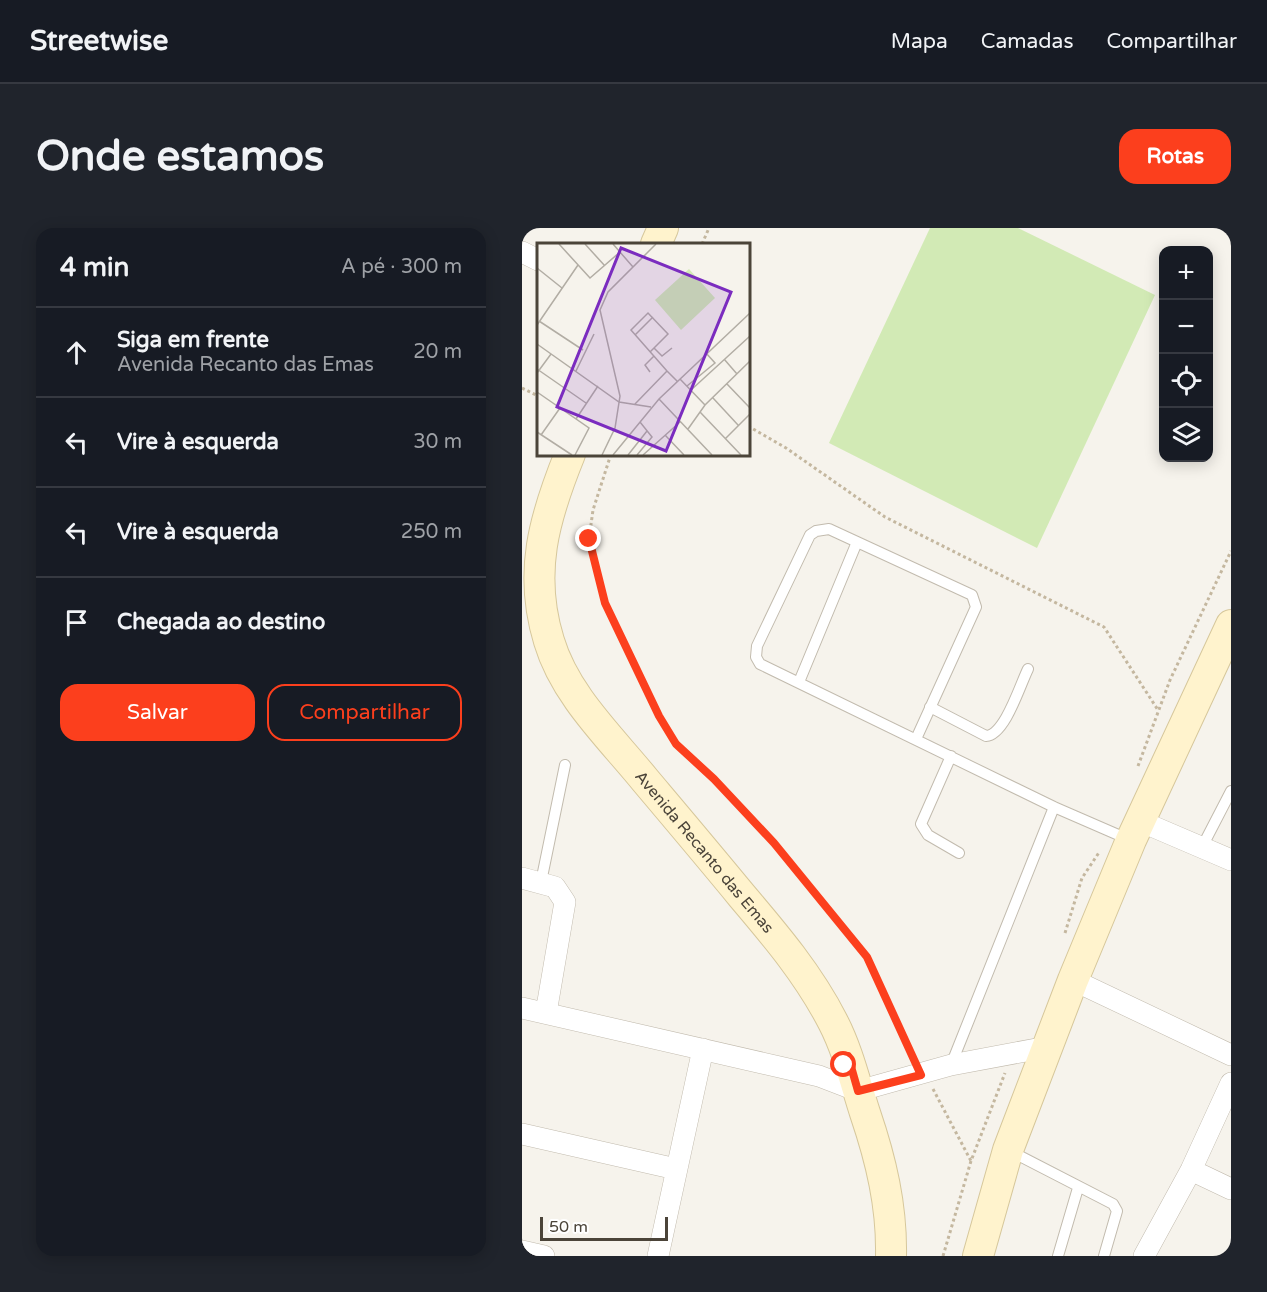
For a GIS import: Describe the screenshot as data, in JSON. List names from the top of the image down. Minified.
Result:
{"streets":{"main road":["Avenida Recanto das Emas"]},"scale_bar":"50 m","page":{"header":"Streetwise","nav":["Mapa","Camadas","Compartilhar"],"buttons":["Rotas",["Salvar","Compartilhar"]],"title":"Onde estamos","heading":["4 min","A pé · 300 m"],"map_buttons":["+","−"],"list":[["Siga em frente","Avenida Recanto das Emas","20 m"],["Vire à esquerda","30 m"],["Vire à esquerda","250 m"],"Chegada ao destino"],"scale":"50 m"}}
